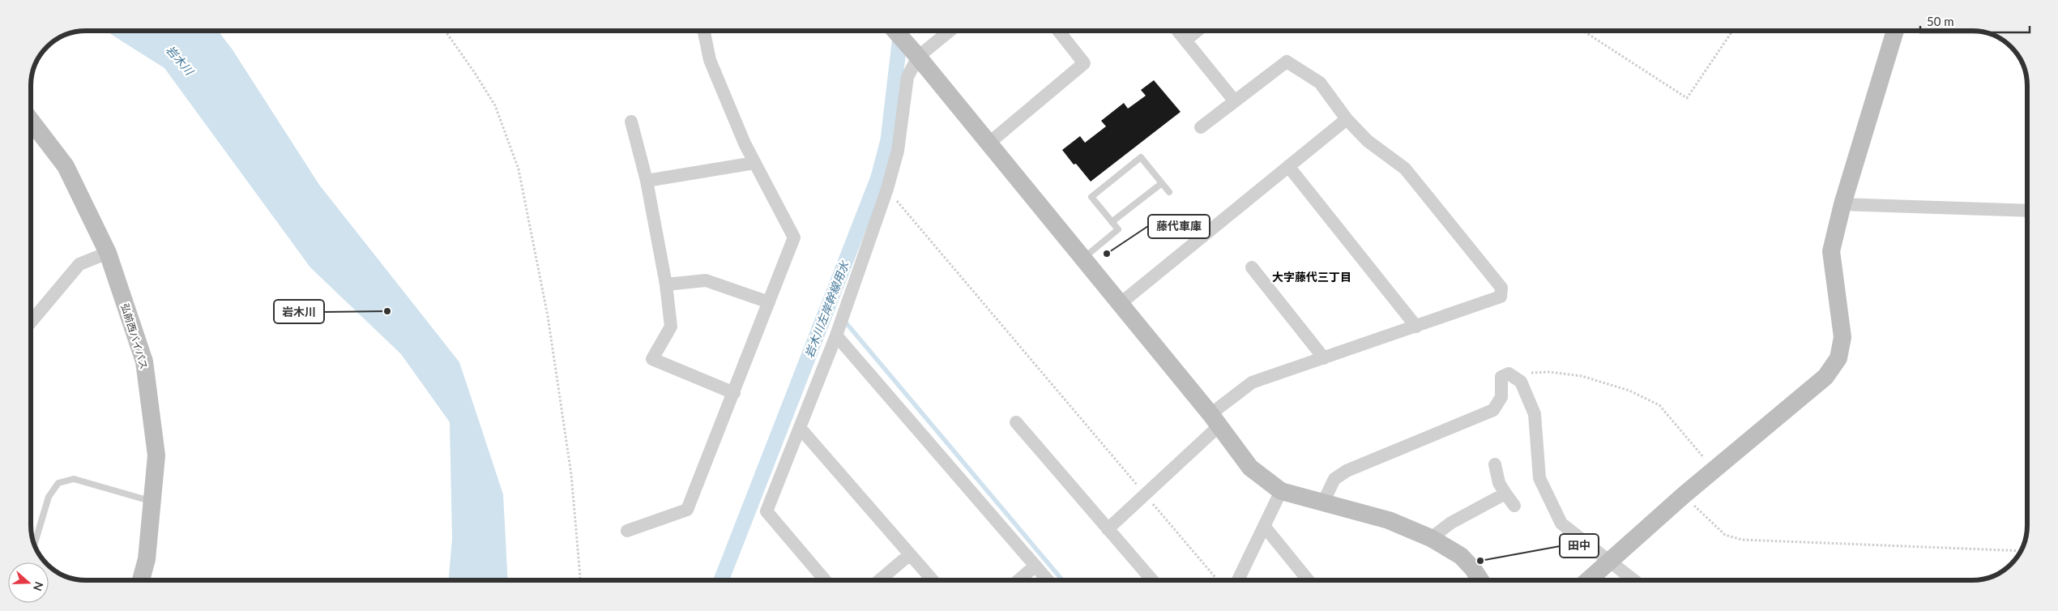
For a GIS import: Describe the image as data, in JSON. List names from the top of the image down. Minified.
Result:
{"streets":{"street":["弘前西バイパス"]},"districts":["大字藤代三丁目"],"water":["岩木川","岩木川左岸幹線用水"],"places":["藤代車庫","岩木川","田中"],"scale_bar":"50 m","north":"right"}
